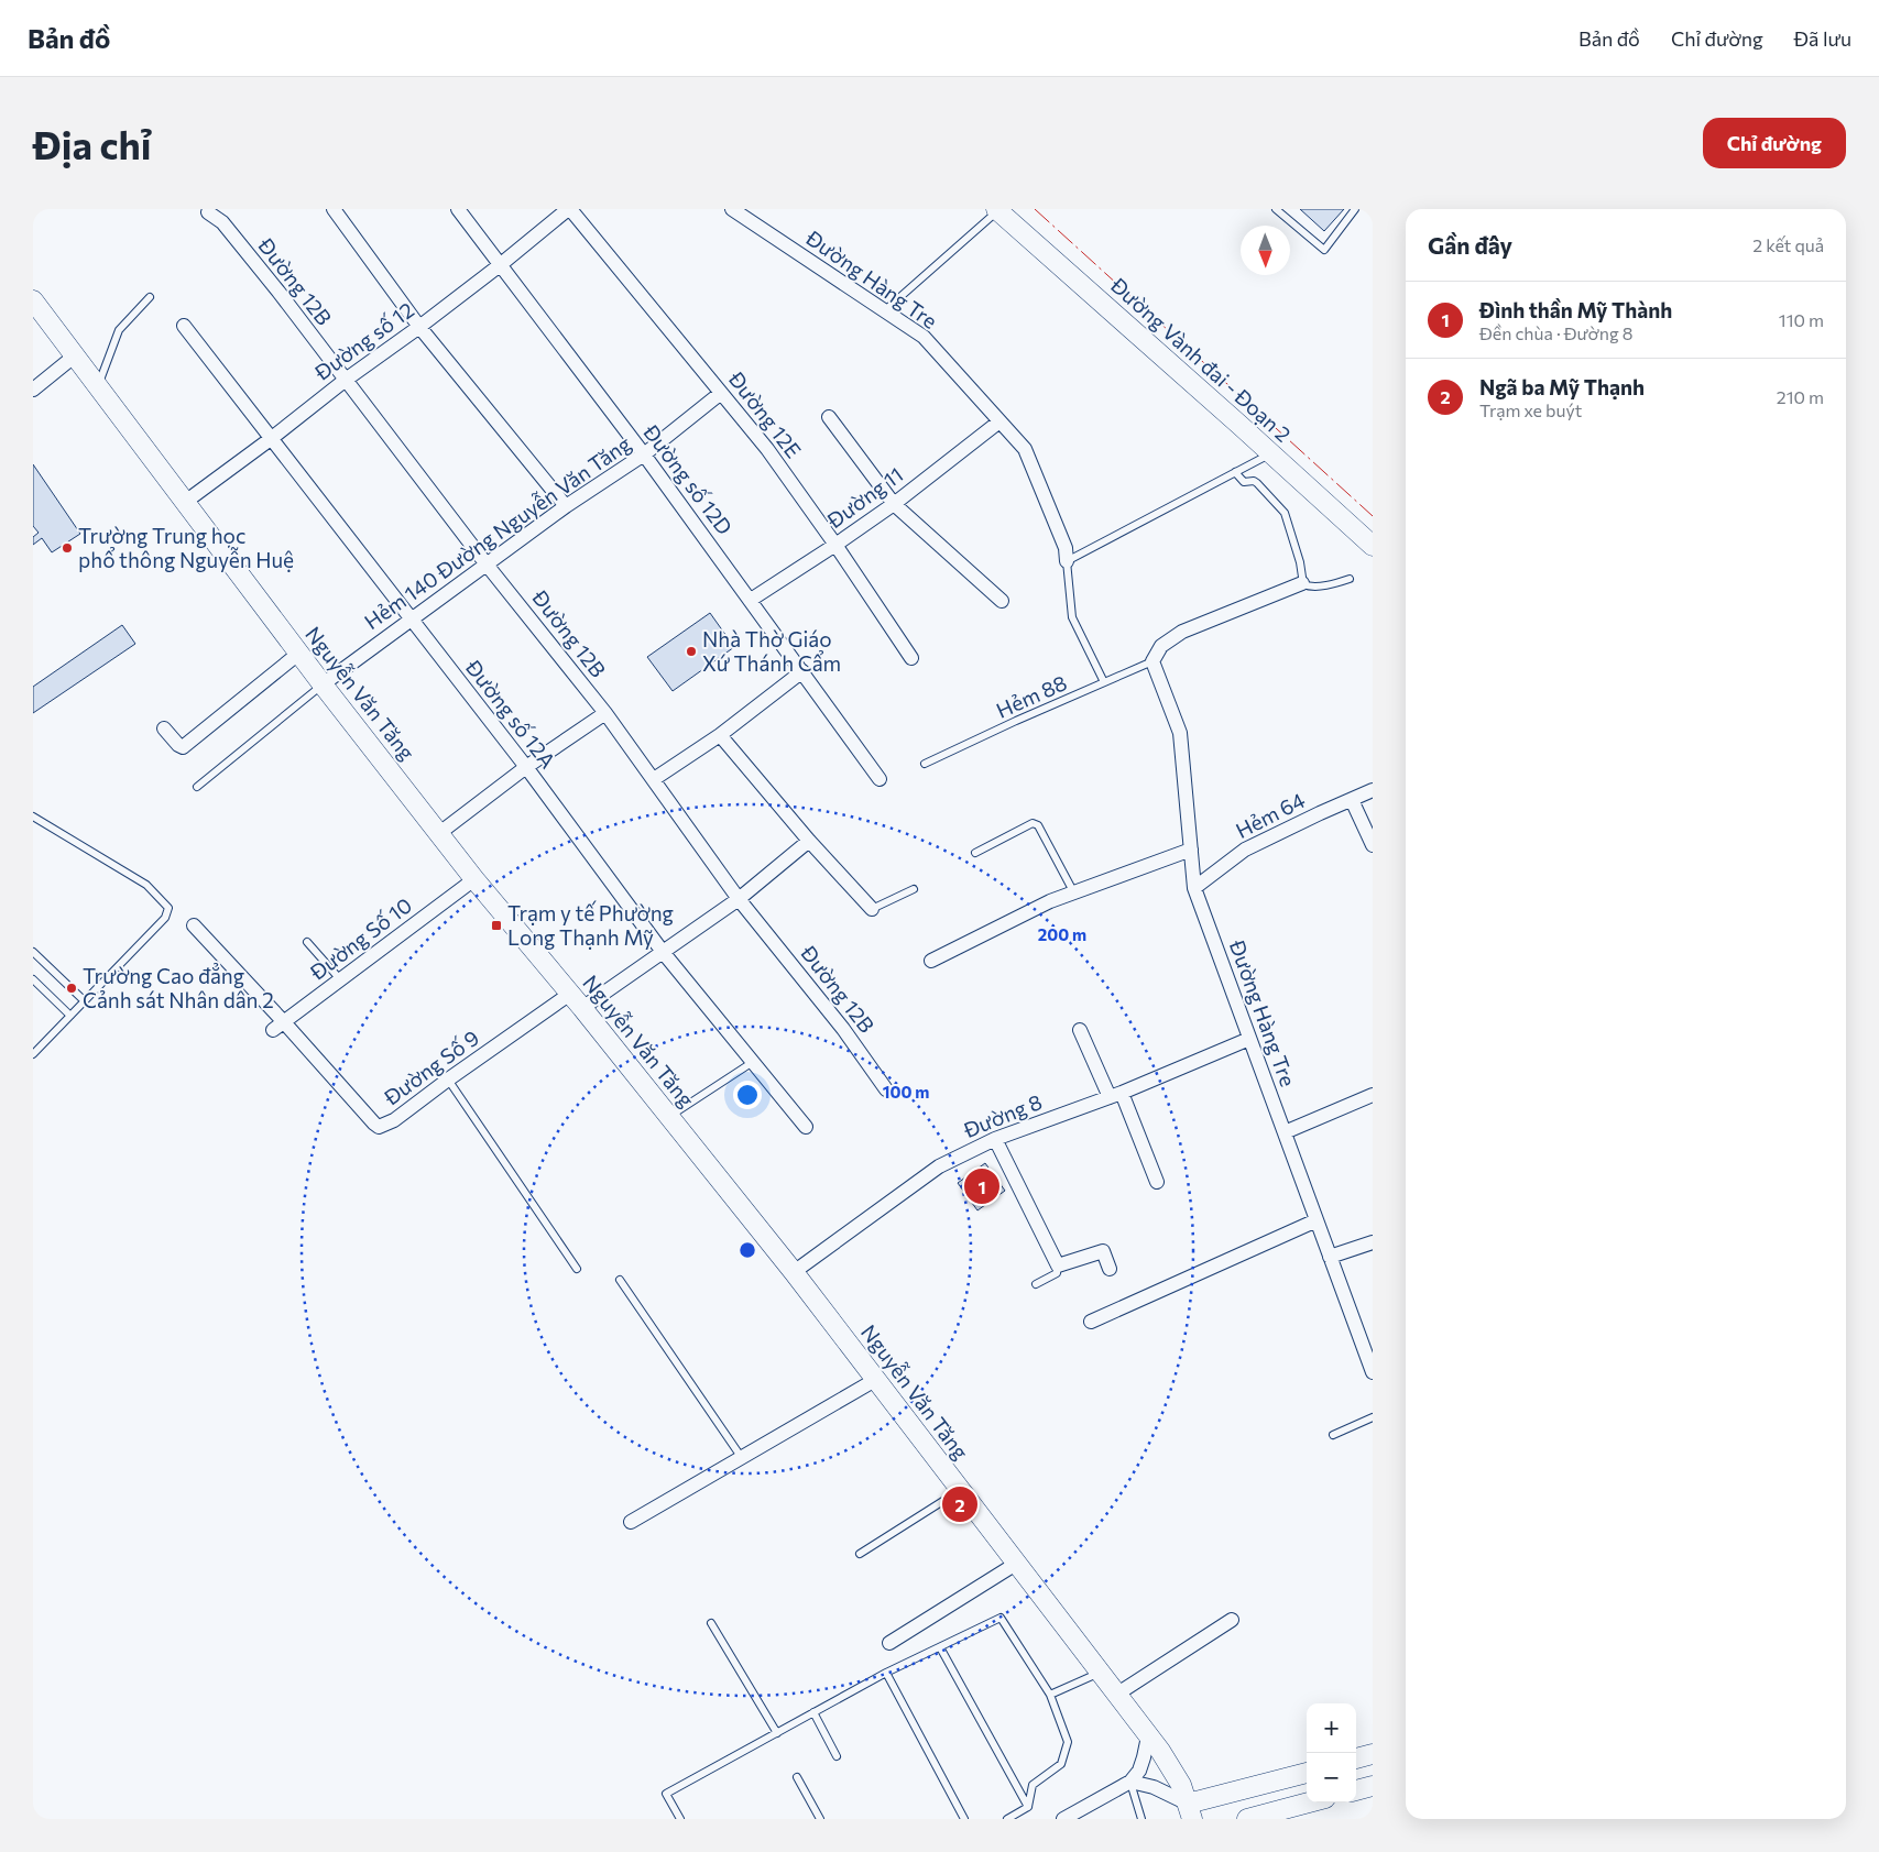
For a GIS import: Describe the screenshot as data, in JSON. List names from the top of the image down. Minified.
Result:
{"streets":{"main road":["Đường Vành đai - Đoạn 2","Nguyễn Văn Tăng"],"street":["Đường Hàng Tre","Đường 12B","Đường số 12","Đường 12E","Đường số 12D","Đường 11","Hẻm 140 Đường Nguyễn Văn Tăng","Đường số 12A","Hẻm 64","Đường Số 10","Đường Số 9","Đường 8"],"lane":["Hẻm 88"]},"crossings":[["Đường Hàng Tre","Đường 11"],["Đường Hàng Tre","Hẻm 88"],["Đường Hàng Tre","Hẻm 64"],["Đường Hàng Tre","Đường 8"],["Đường 12B","Đường số 12"],["Đường 12B","Hẻm 140 Đường Nguyễn Văn Tăng"],["Đường 12B","Đường Số 9"],["Đường số 12","Đường 12E"],["Đường số 12","Đường số 12D"],["Đường số 12","Nguyễn Văn Tăng"],["Đường số 12","Đường số 12A"],["Đường 12E","Đường 11"],["Đường 12E","Hẻm 140 Đường Nguyễn Văn Tăng"],["Đường số 12D","Đường 11"],["Đường số 12D","Hẻm 140 Đường Nguyễn Văn Tăng"],["Hẻm 140 Đường Nguyễn Văn Tăng","Nguyễn Văn Tăng"],["Hẻm 140 Đường Nguyễn Văn Tăng","Đường số 12A"],["Nguyễn Văn Tăng","Đường Số 10"],["Nguyễn Văn Tăng","Đường Số 9"],["Nguyễn Văn Tăng","Đường 8"],["Đường số 12A","Đường Số 9"],["Đường Số 10","Đường Số 9"]],"places":{"other":["Trường Trung học phổ thông Nguyễn Huệ","Nhà Thờ Giáo Xứ Thánh Cẩm","Trường Cao đẳng Cảnh sát Nhân dân 2"],"transit":["Trạm y tế Phường Long Thạnh Mỹ"]},"north":"bottom","page":{"header":"Bản đồ","nav":["Bản đồ","Chỉ đường","Đã lưu"],"buttons":"Chỉ đường","title":"Địa chỉ","heading":["Gần đây","2 kết quả"],"list":[{"mark":"1","name":"Đình thần Mỹ Thành","note":"Đền chùa · Đường 8","value":"110 m"},{"mark":"2","name":"Ngã ba Mỹ Thạnh","note":"Trạm xe buýt","value":"210 m"}],"pins":["1","2"],"map_buttons":["+","−"]},"rings":["200 m","100 m"]}
